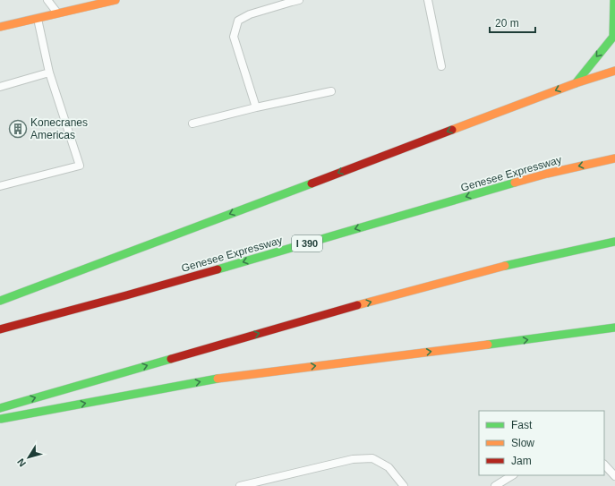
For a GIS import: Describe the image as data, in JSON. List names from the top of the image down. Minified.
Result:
{"streets":{"main road":["Genesee Expressway","I 390"]},"places":{"building":["Konecranes Americas"]},"legend":["Fast","Slow","Jam"],"scale_bar":"20 m","north":"bottom left"}
